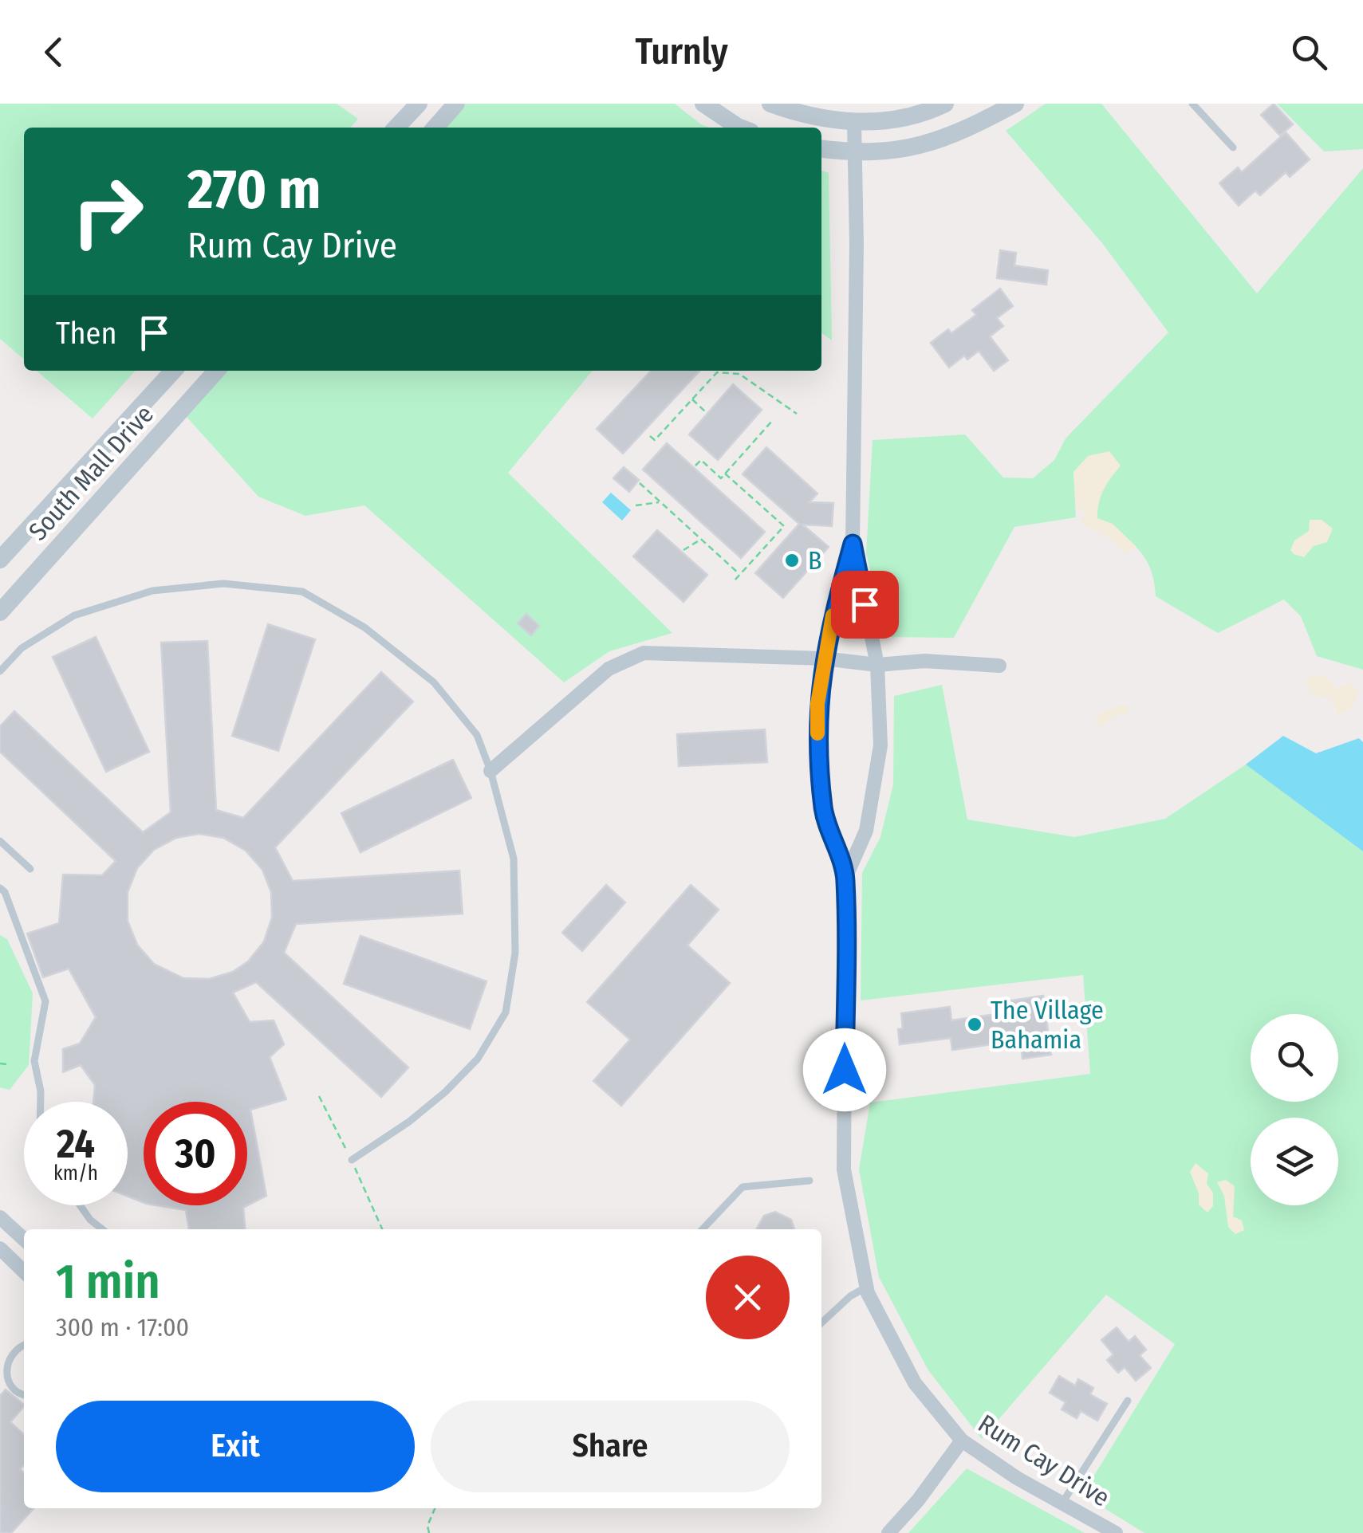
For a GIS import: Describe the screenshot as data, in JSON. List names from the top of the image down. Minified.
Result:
{"streets":{"street":["South Mall Drive","Rum Cay Drive"]},"places":["B","The Village Bahamia"],"page":{"header":"Turnly","turn":["270 m","Rum Cay Drive"],"then":"Then","speed":"24 km/h","limit":"30","heading":["1 min","300 m · 17:00"],"buttons":["Exit","Share"]}}
